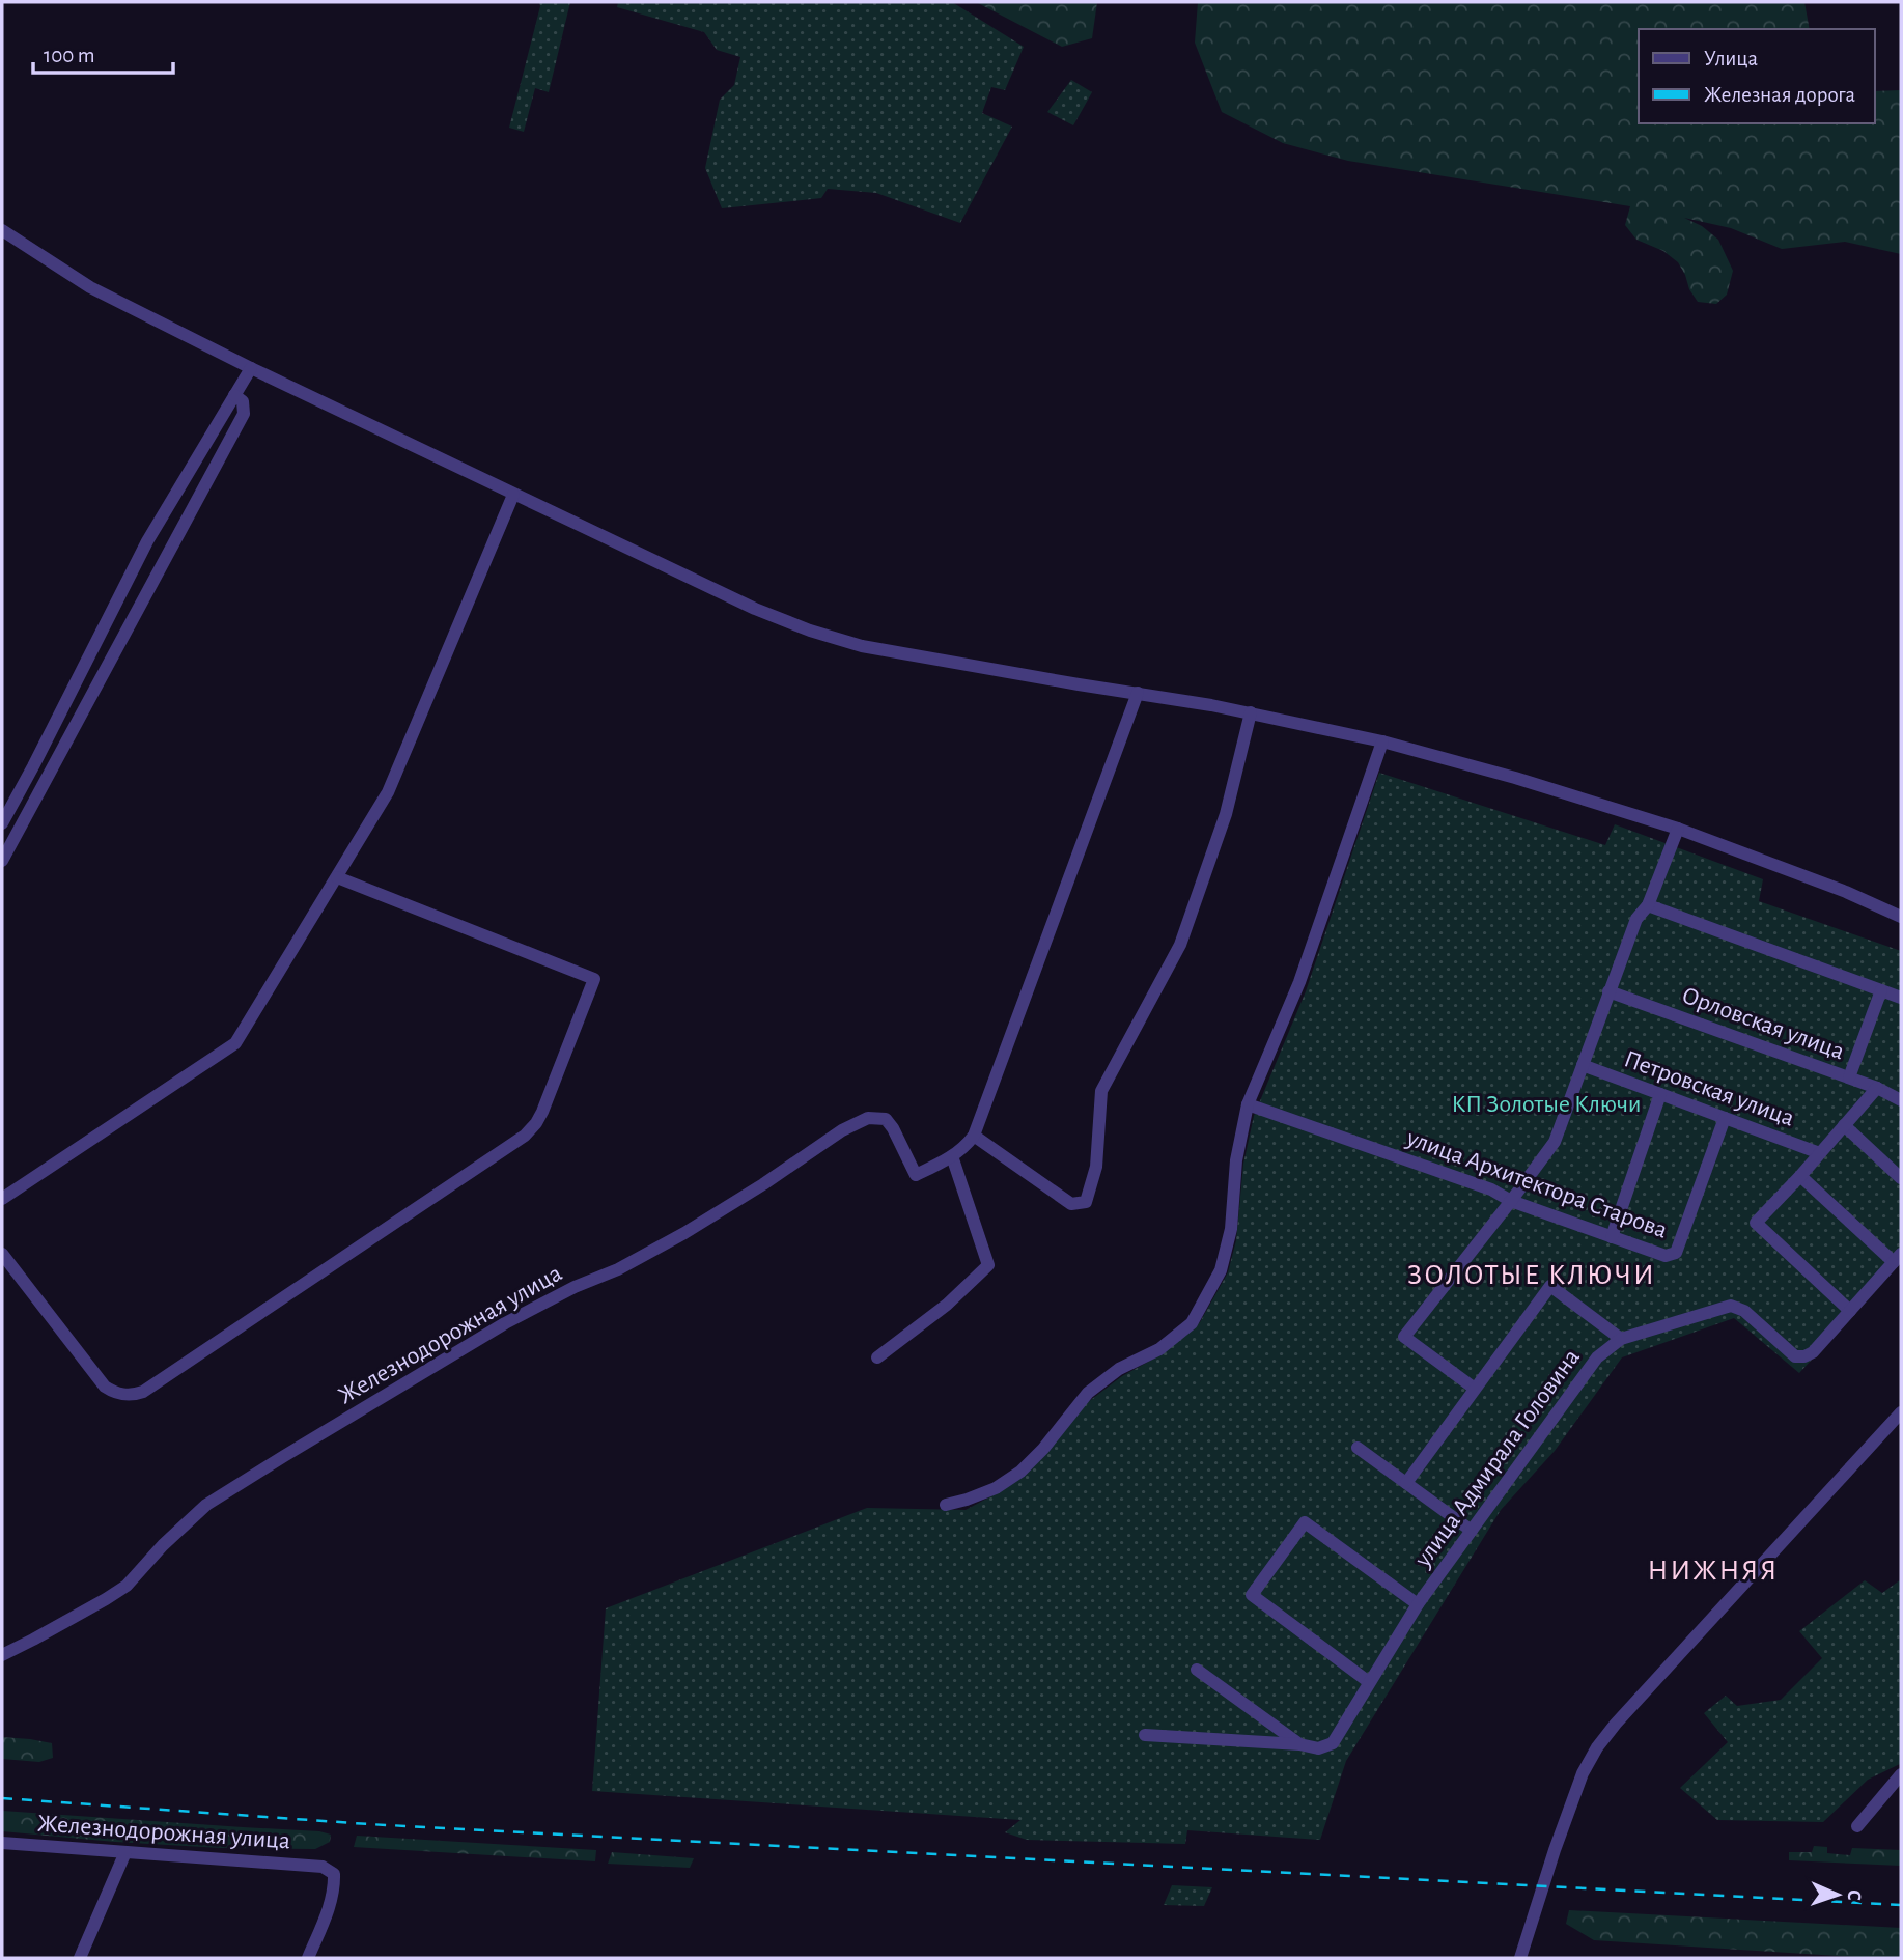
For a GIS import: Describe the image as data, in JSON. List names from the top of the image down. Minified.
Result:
{"streets":{"street":["Орловская улица","Петровская улица","улица Архитектора Старова","Железнодорожная улица","улица Адмирала Головина"]},"crossings":[["Петровская улица","улица Архитектора Старова"]],"districts":["ЗОЛОТЫЕ КЛЮЧИ","НИЖНЯЯ"],"parks":["КП Золотые Ключи"],"legend":["Улица","Железная дорога"],"scale_bar":"100 m","north":"right"}
